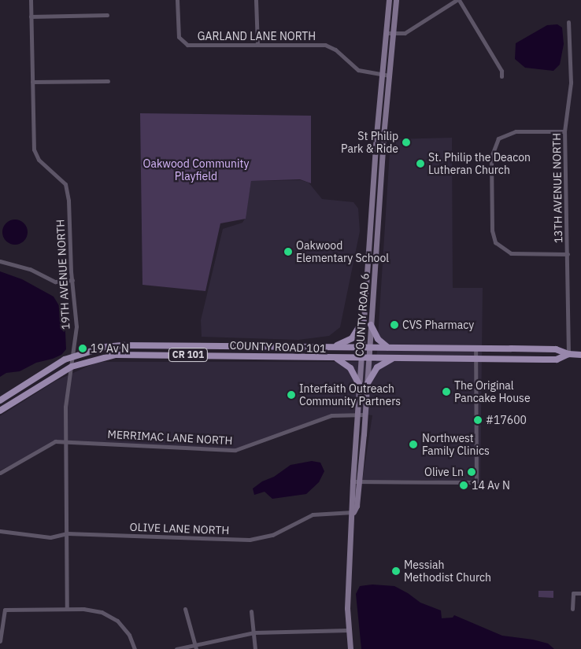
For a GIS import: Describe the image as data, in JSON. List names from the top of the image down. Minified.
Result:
{"streets":{"main road":["COUNTY ROAD 6","COUNTY ROAD 101","CR 101"],"street":["GARLAND LANE NORTH","13TH AVENUE NORTH","19TH AVENUE NORTH","MERRIMAC LANE NORTH","OLIVE LANE NORTH"]},"crossings":[["GARLAND LANE NORTH","COUNTY ROAD 6"],["13TH AVENUE NORTH","COUNTY ROAD 101"],["19TH AVENUE NORTH","COUNTY ROAD 101"],["19TH AVENUE NORTH","MERRIMAC LANE NORTH"],["19TH AVENUE NORTH","OLIVE LANE NORTH"],["COUNTY ROAD 6","COUNTY ROAD 101"],["COUNTY ROAD 6","MERRIMAC LANE NORTH"],["COUNTY ROAD 6","OLIVE LANE NORTH"]],"parks":["Oakwood Community Playfield"],"places":["St Philip Park & Ride","St. Philip the Deacon Lutheran Church","Oakwood Elementary School","CVS Pharmacy","19 Av N","The Original Pancake House","Interfaith Outreach Community Partners","#17600","Northwest Family Clinics","Olive Ln","14 Av N","Messiah Methodist Church"]}
